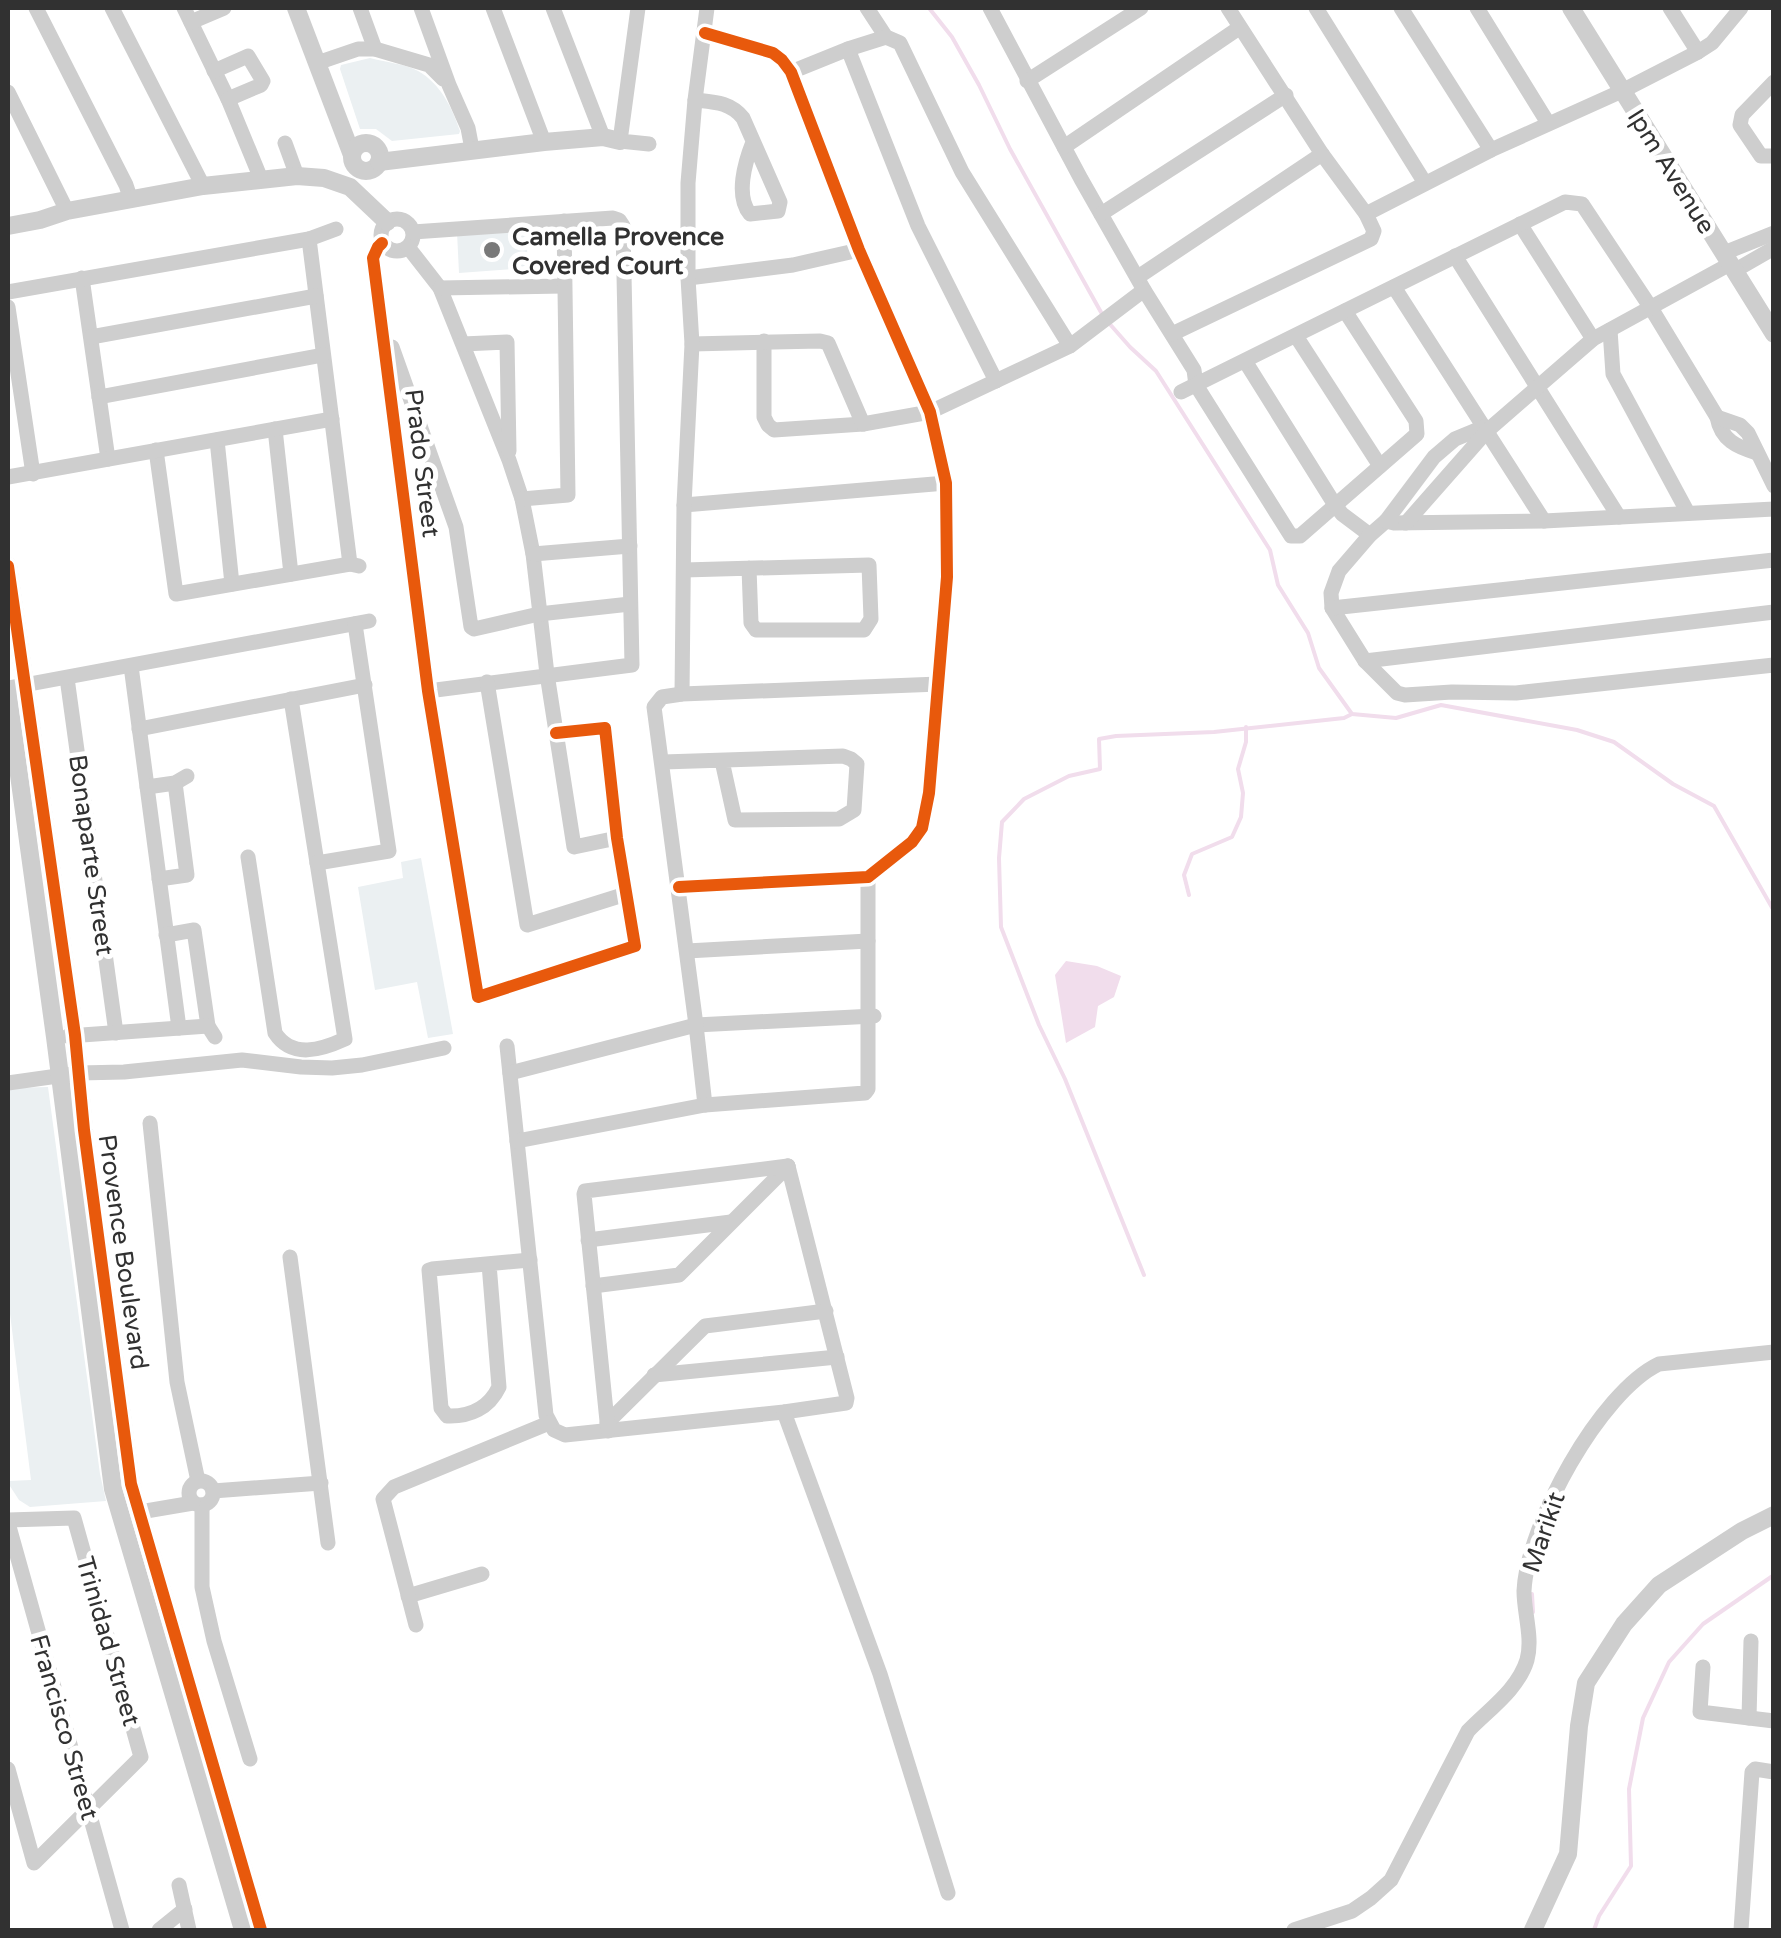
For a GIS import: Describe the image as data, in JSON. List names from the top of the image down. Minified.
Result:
{"streets":{"street":["Ipm Avenue","Prado Street","Bonaparte Street","Provence Boulevard","Marikit","Trinidad Street","Francisco Street"]},"crossings":[["Trinidad Street","Francisco Street"]],"places":["Camella Provence Covered Court"]}
